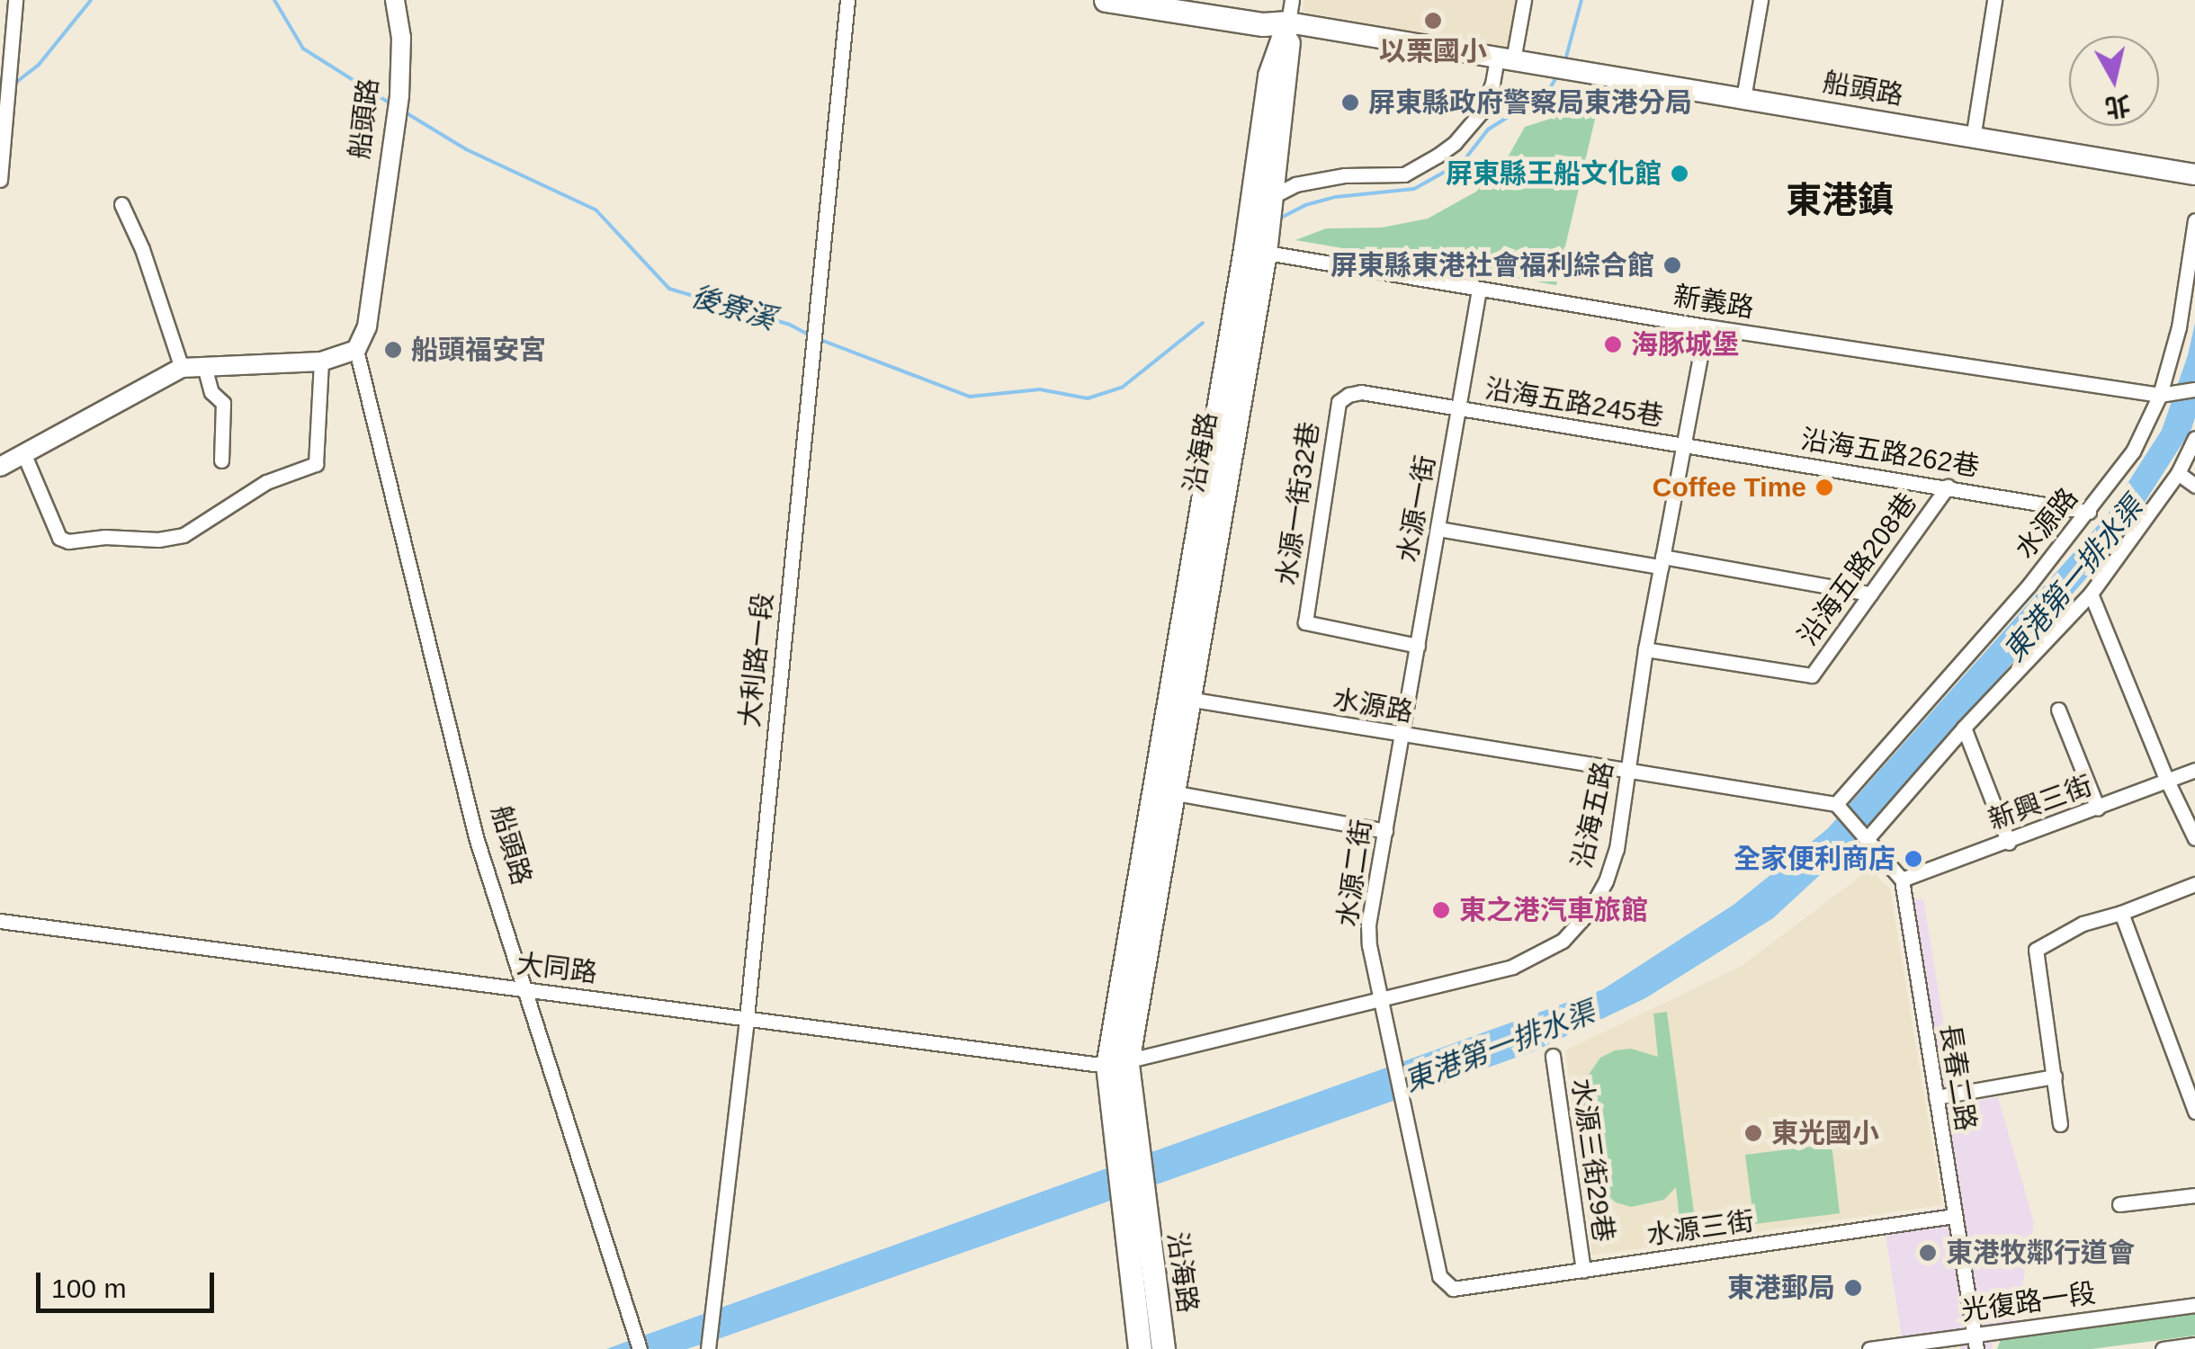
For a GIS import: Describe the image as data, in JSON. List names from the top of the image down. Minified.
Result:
{"streets":{"main road":["船頭路","沿海路"],"street":["新義路","沿海五路245巷","沿海五路262巷","水源一街32巷","水源一街","水源路","沿海五路208巷","大利路一段","新興三街","沿海五路","水源二街","大同路","長春二路","水源三街29巷","水源三街","光復路一段"]},"crossings":[["船頭路","大同路"],["新義路","沿海路"],["新義路","水源一街"],["新義路","水源路"],["新義路","沿海五路"],["沿海五路245巷","沿海五路262巷"],["沿海五路245巷","水源一街32巷"],["沿海五路245巷","水源一街"],["沿海五路245巷","沿海五路"],["沿海路","水源路"],["沿海路","沿海五路"],["沿海路","大同路"],["沿海五路262巷","水源路"],["沿海五路262巷","沿海五路208巷"],["沿海五路262巷","沿海五路"],["水源一街32巷","水源一街"],["水源一街","水源路"],["水源一街","水源二街"],["水源路","沿海五路"],["水源路","水源二街"],["沿海五路208巷","沿海五路"],["大利路一段","大同路"],["新興三街","長春二路"],["沿海五路","水源二街"],["沿海五路","大同路"],["水源二街","水源三街"],["長春二路","水源三街"],["長春二路","光復路一段"],["水源三街29巷","水源三街"]],"districts":["東港鎮"],"water":["後寮溪","東港第一排水渠"],"places":["以栗國小","屏東縣政府警察局東港分局","屏東縣王船文化館","屏東縣東港社會福利綜合館","海豚城堡","船頭福安宮","Coffee Time","全家便利商店","東之港汽車旅館","東光國小","東港牧鄰行道會","東港郵局"],"scale_bar":"100 m","north":"bottom"}
